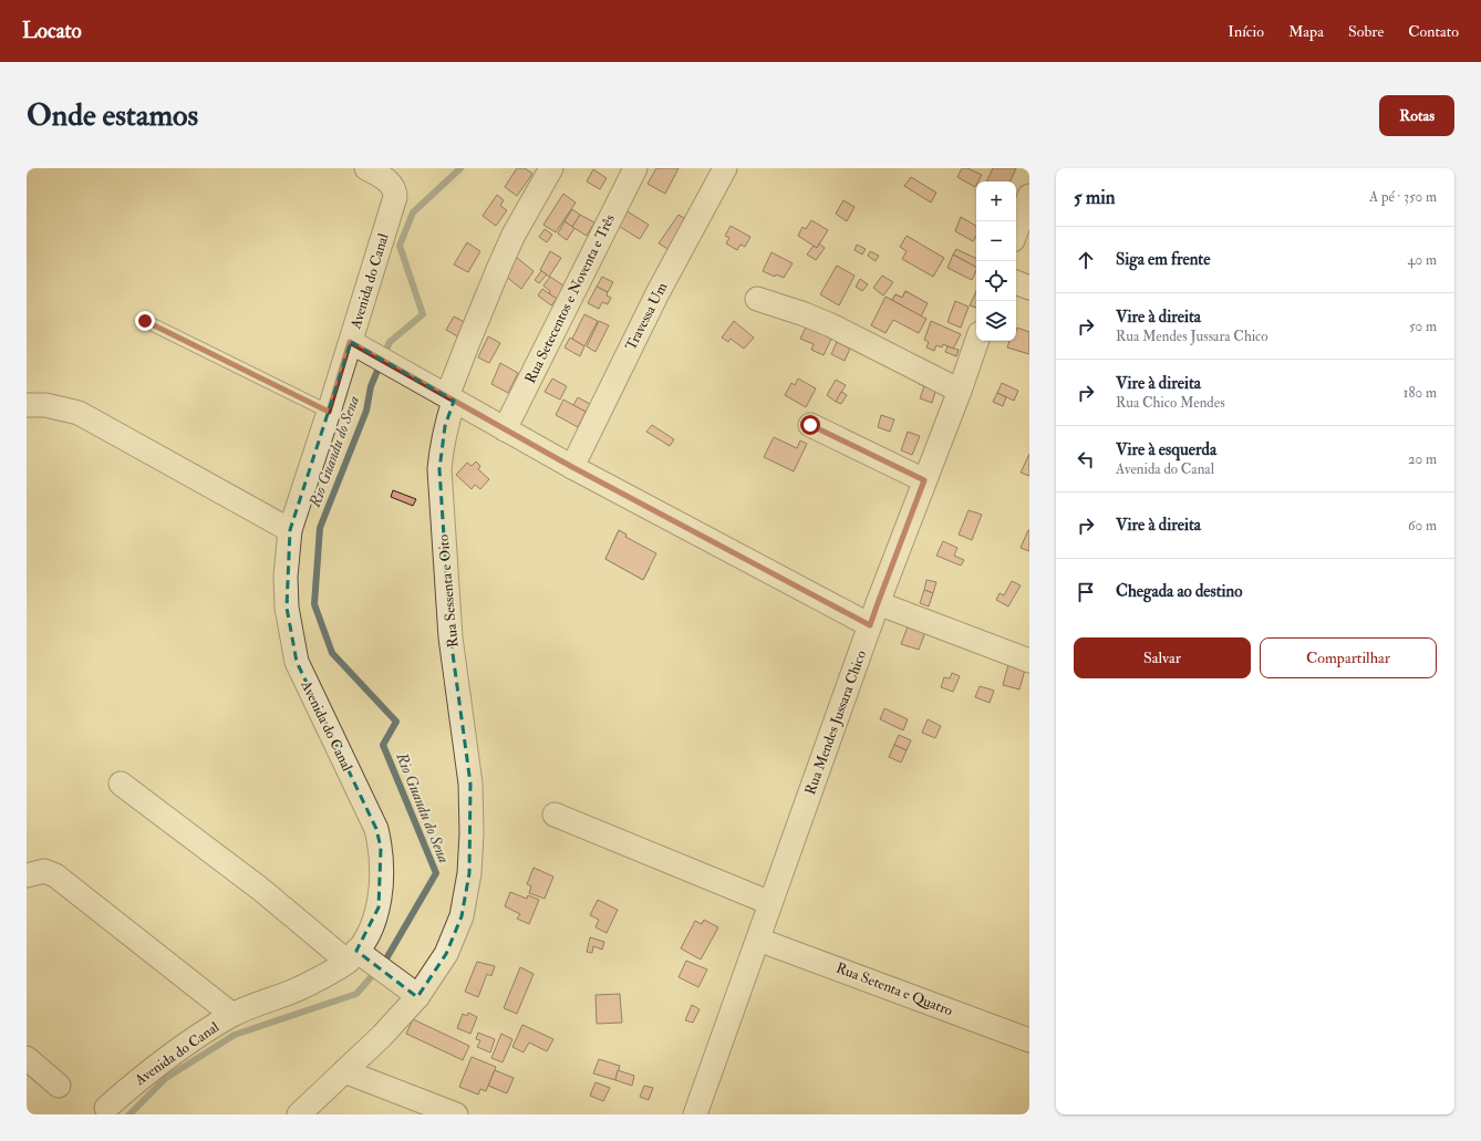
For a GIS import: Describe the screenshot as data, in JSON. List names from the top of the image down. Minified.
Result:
{"streets":{"street":["Avenida do Canal","Rua Setecentos e Noventa e Três","Travessa Um","Rua Sessenta e Oito","Rua Mendes Jussara Chico","Rua Setenta e Quatro"]},"crossings":[["Rua Mendes Jussara Chico","Rua Setenta e Quatro"]],"water":["Rio Guandu do Sena"],"page":{"header":"Locato","nav":["Início","Mapa","Sobre","Contato"],"buttons":["Rotas",["Salvar","Compartilhar"]],"title":"Onde estamos","heading":["5 min","A pé · 350 m"],"map_buttons":["+","−"],"list":[["Siga em frente","40 m"],["Vire à direita","Rua Mendes Jussara Chico","50 m"],["Vire à direita","Rua Chico Mendes","180 m"],["Vire à esquerda","Avenida do Canal","20 m"],["Vire à direita","60 m"],"Chegada ao destino"]}}
